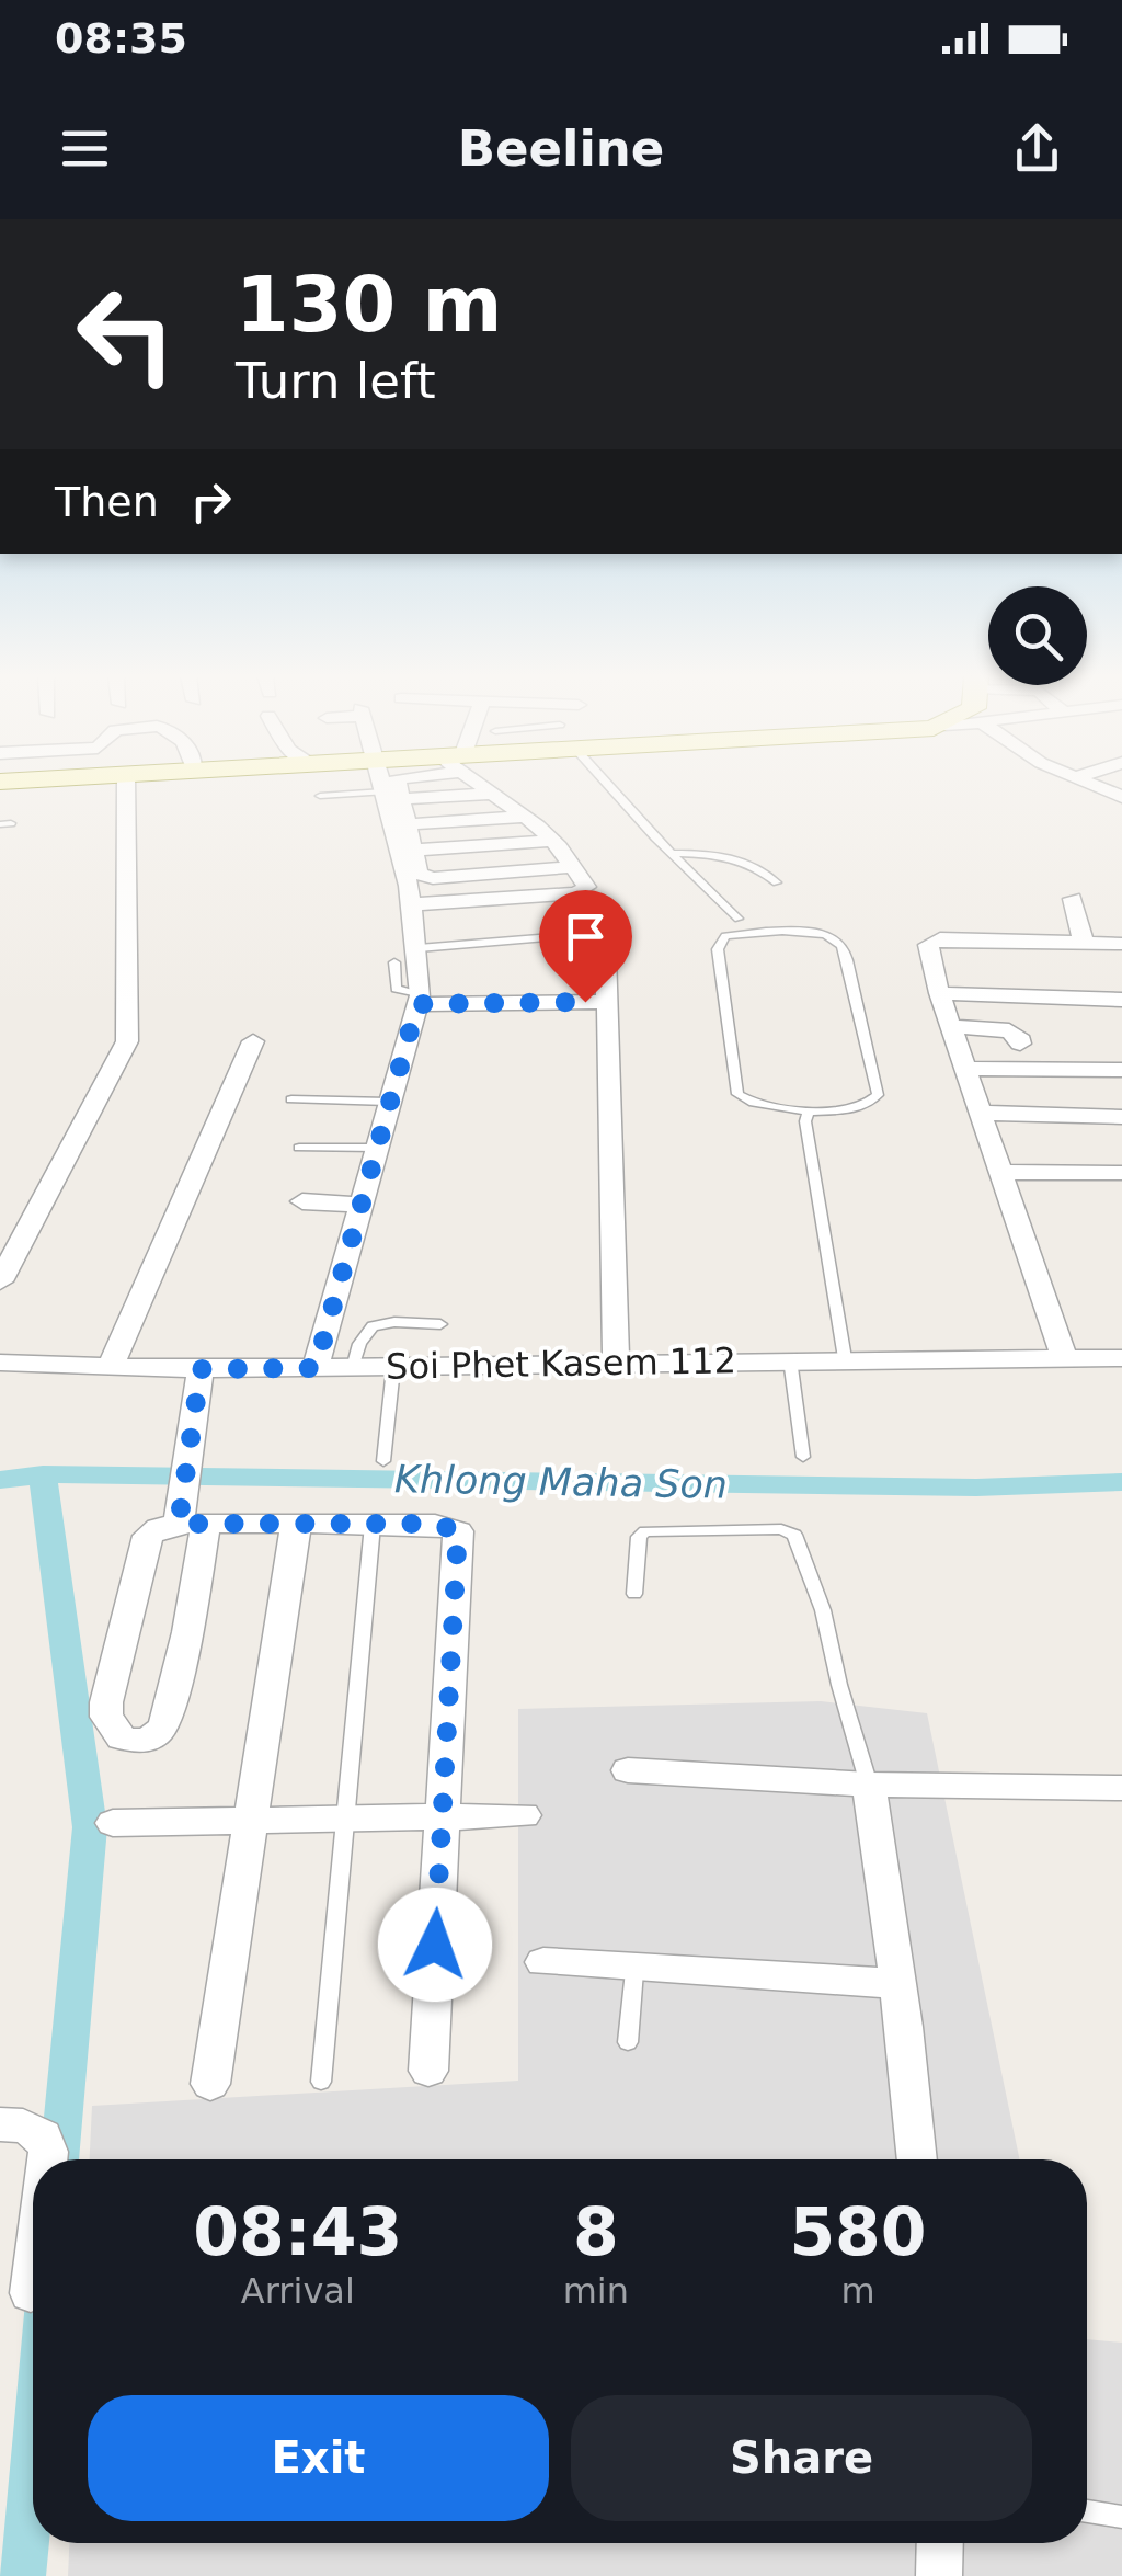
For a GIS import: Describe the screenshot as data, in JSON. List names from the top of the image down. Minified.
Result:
{"streets":{"street":["Soi Phet Kasem 112"]},"water":["Khlong Maha Son"],"page":{"status":"08:35","header":"Beeline","turn":["130 m","Turn left"],"then":"Then","eta":["08:43","Arrival","8","min","580","m"],"buttons":["Exit","Share"]}}
